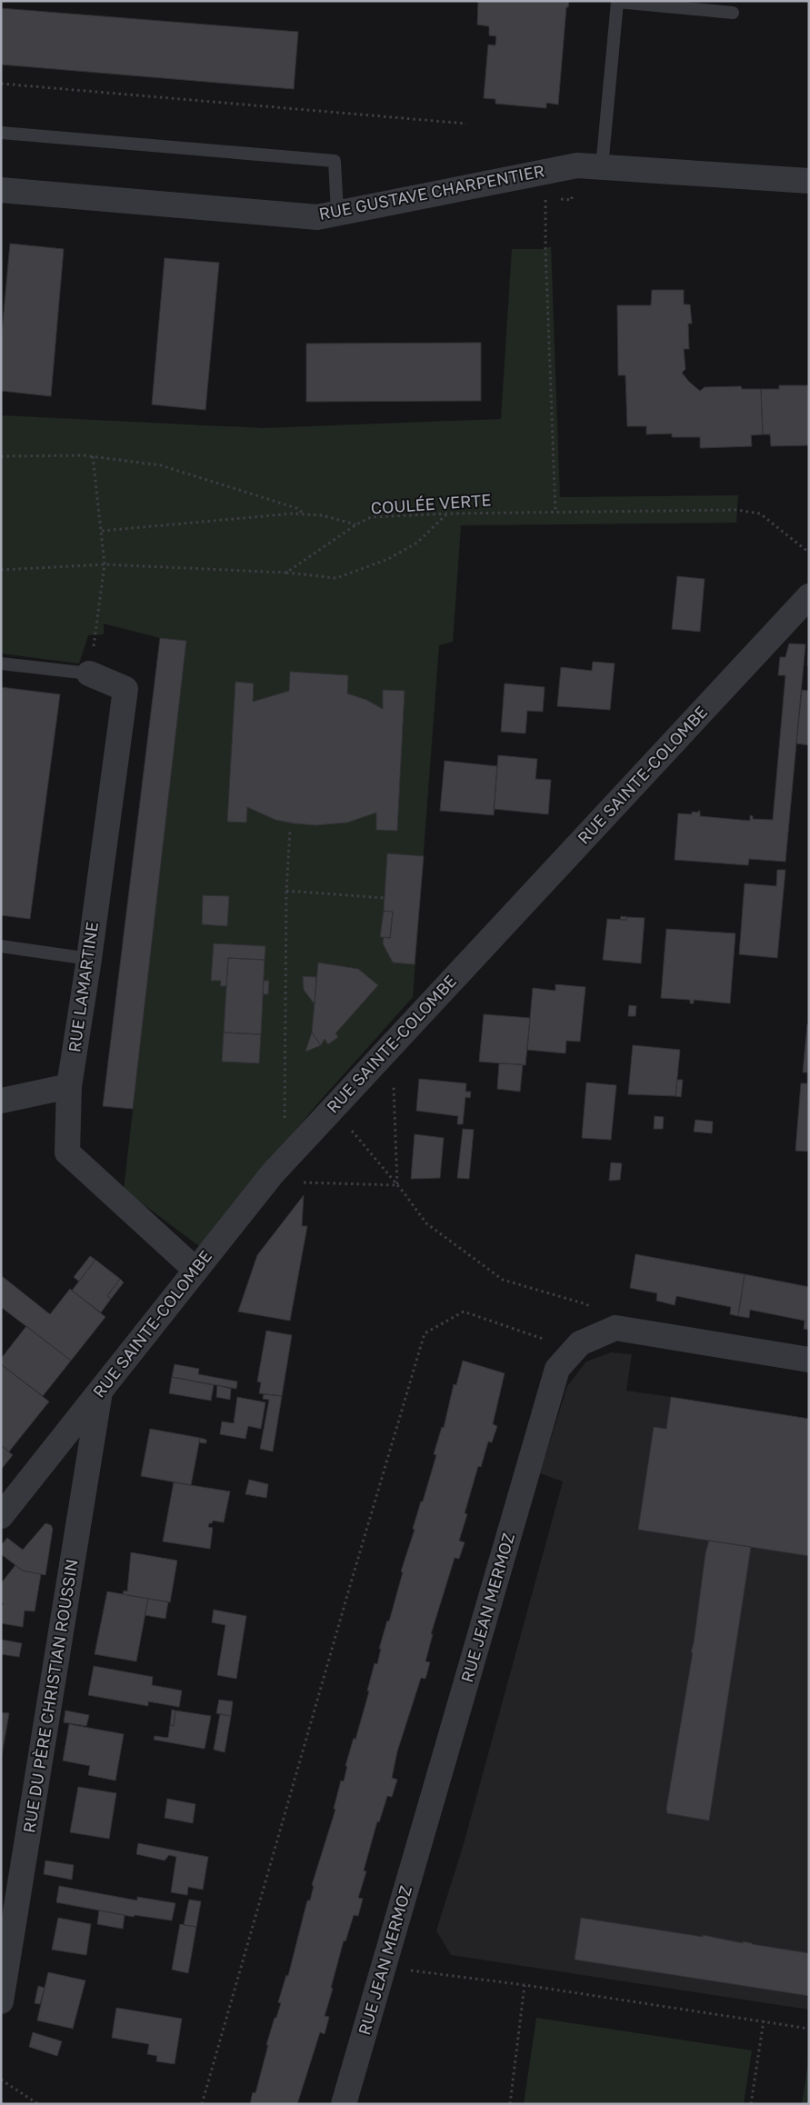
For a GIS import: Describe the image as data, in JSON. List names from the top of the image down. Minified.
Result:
{"streets":{"street":["RUE GUSTAVE CHARPENTIER","RUE SAINTE-COLOMBE","RUE LAMARTINE","RUE JEAN MERMOZ","RUE DU PÈRE CHRISTIAN ROUSSIN"],"path":["COULÉE VERTE"]},"crossings":[["RUE SAINTE-COLOMBE","RUE LAMARTINE"],["RUE SAINTE-COLOMBE","RUE DU PÈRE CHRISTIAN ROUSSIN"]]}
